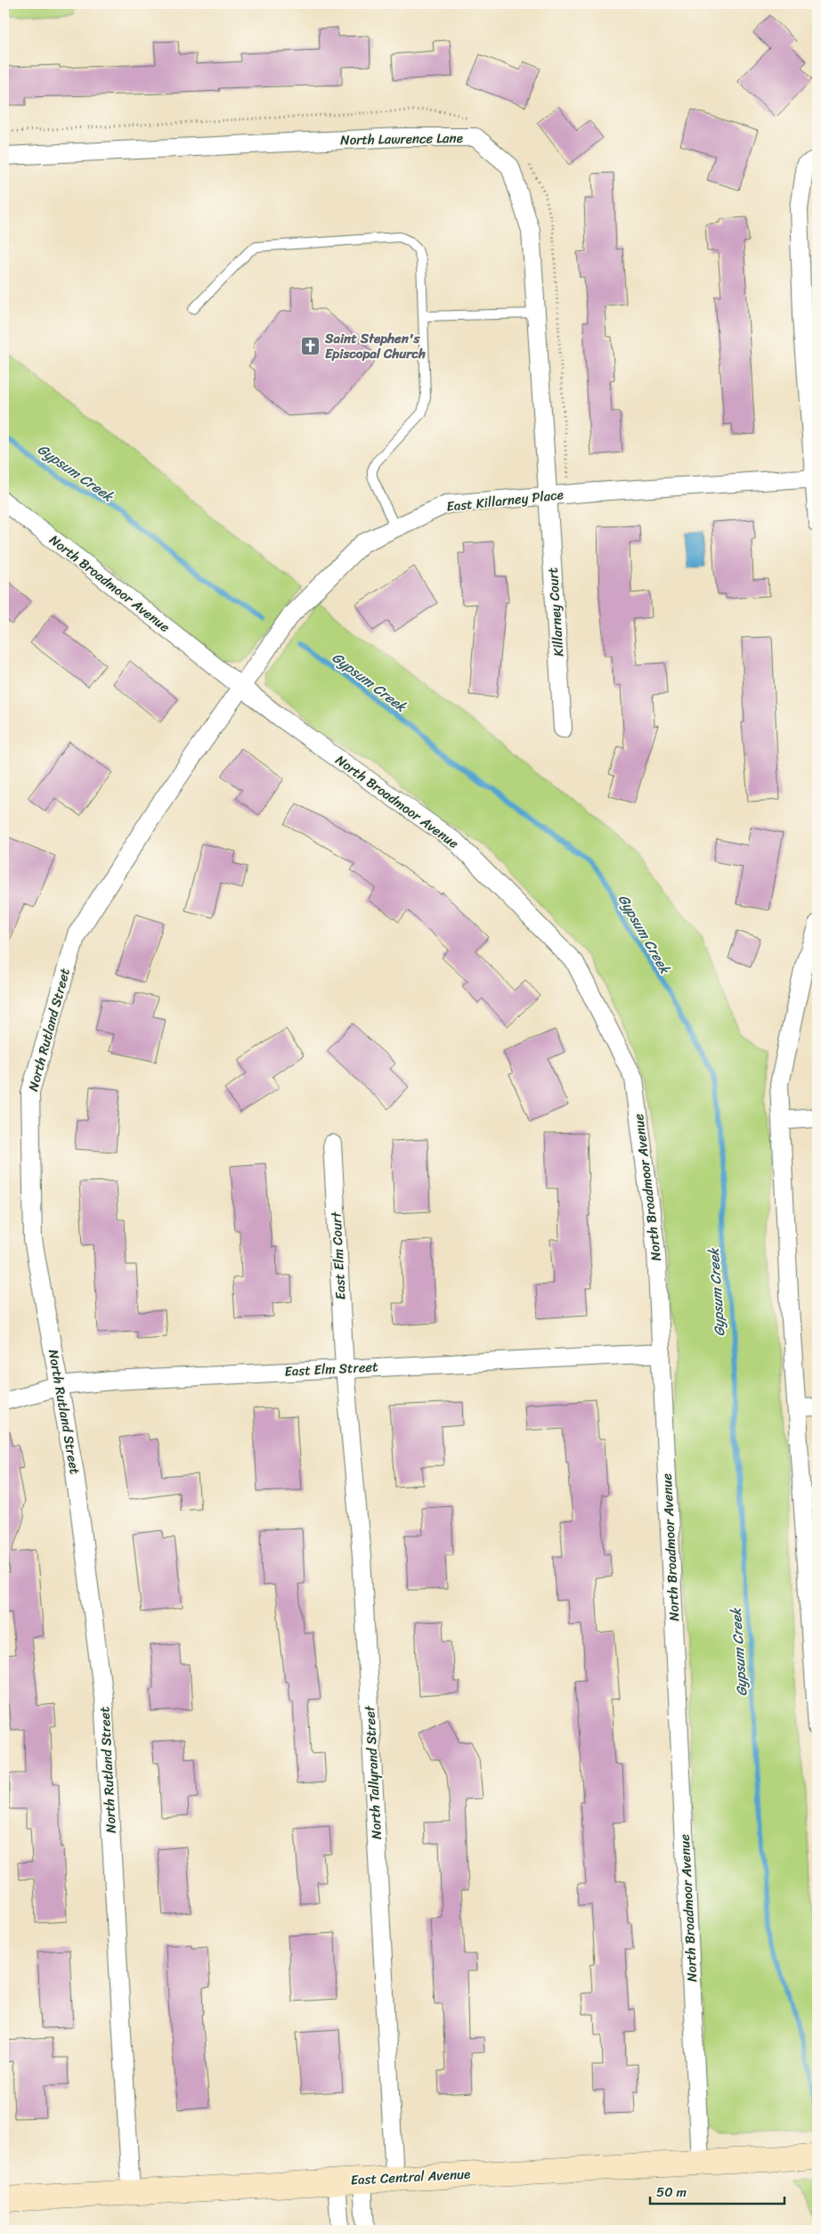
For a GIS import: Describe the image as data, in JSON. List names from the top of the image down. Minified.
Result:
{"streets":{"main road":["East Central Avenue"],"street":["North Lawrence Lane","East Killarney Place","North Broadmoor Avenue","Killarney Court","North Rutland Street","East Elm Court","East Elm Street","North Tallyrand Street"]},"crossings":[["North Lawrence Lane","East Killarney Place"],["North Lawrence Lane","Killarney Court"],["East Killarney Place","North Broadmoor Avenue"],["East Killarney Place","Killarney Court"],["East Killarney Place","North Rutland Street"],["North Broadmoor Avenue","North Rutland Street"],["North Broadmoor Avenue","East Elm Street"],["North Broadmoor Avenue","East Central Avenue"],["North Rutland Street","East Elm Street"],["North Rutland Street","East Central Avenue"],["East Elm Court","East Elm Street"],["East Elm Court","North Tallyrand Street"],["East Elm Street","North Tallyrand Street"],["North Tallyrand Street","East Central Avenue"]],"water":["Gypsum Creek"],"places":{"church":["Saint Stephen's Episcopal Church"]},"scale_bar":"50 m"}
